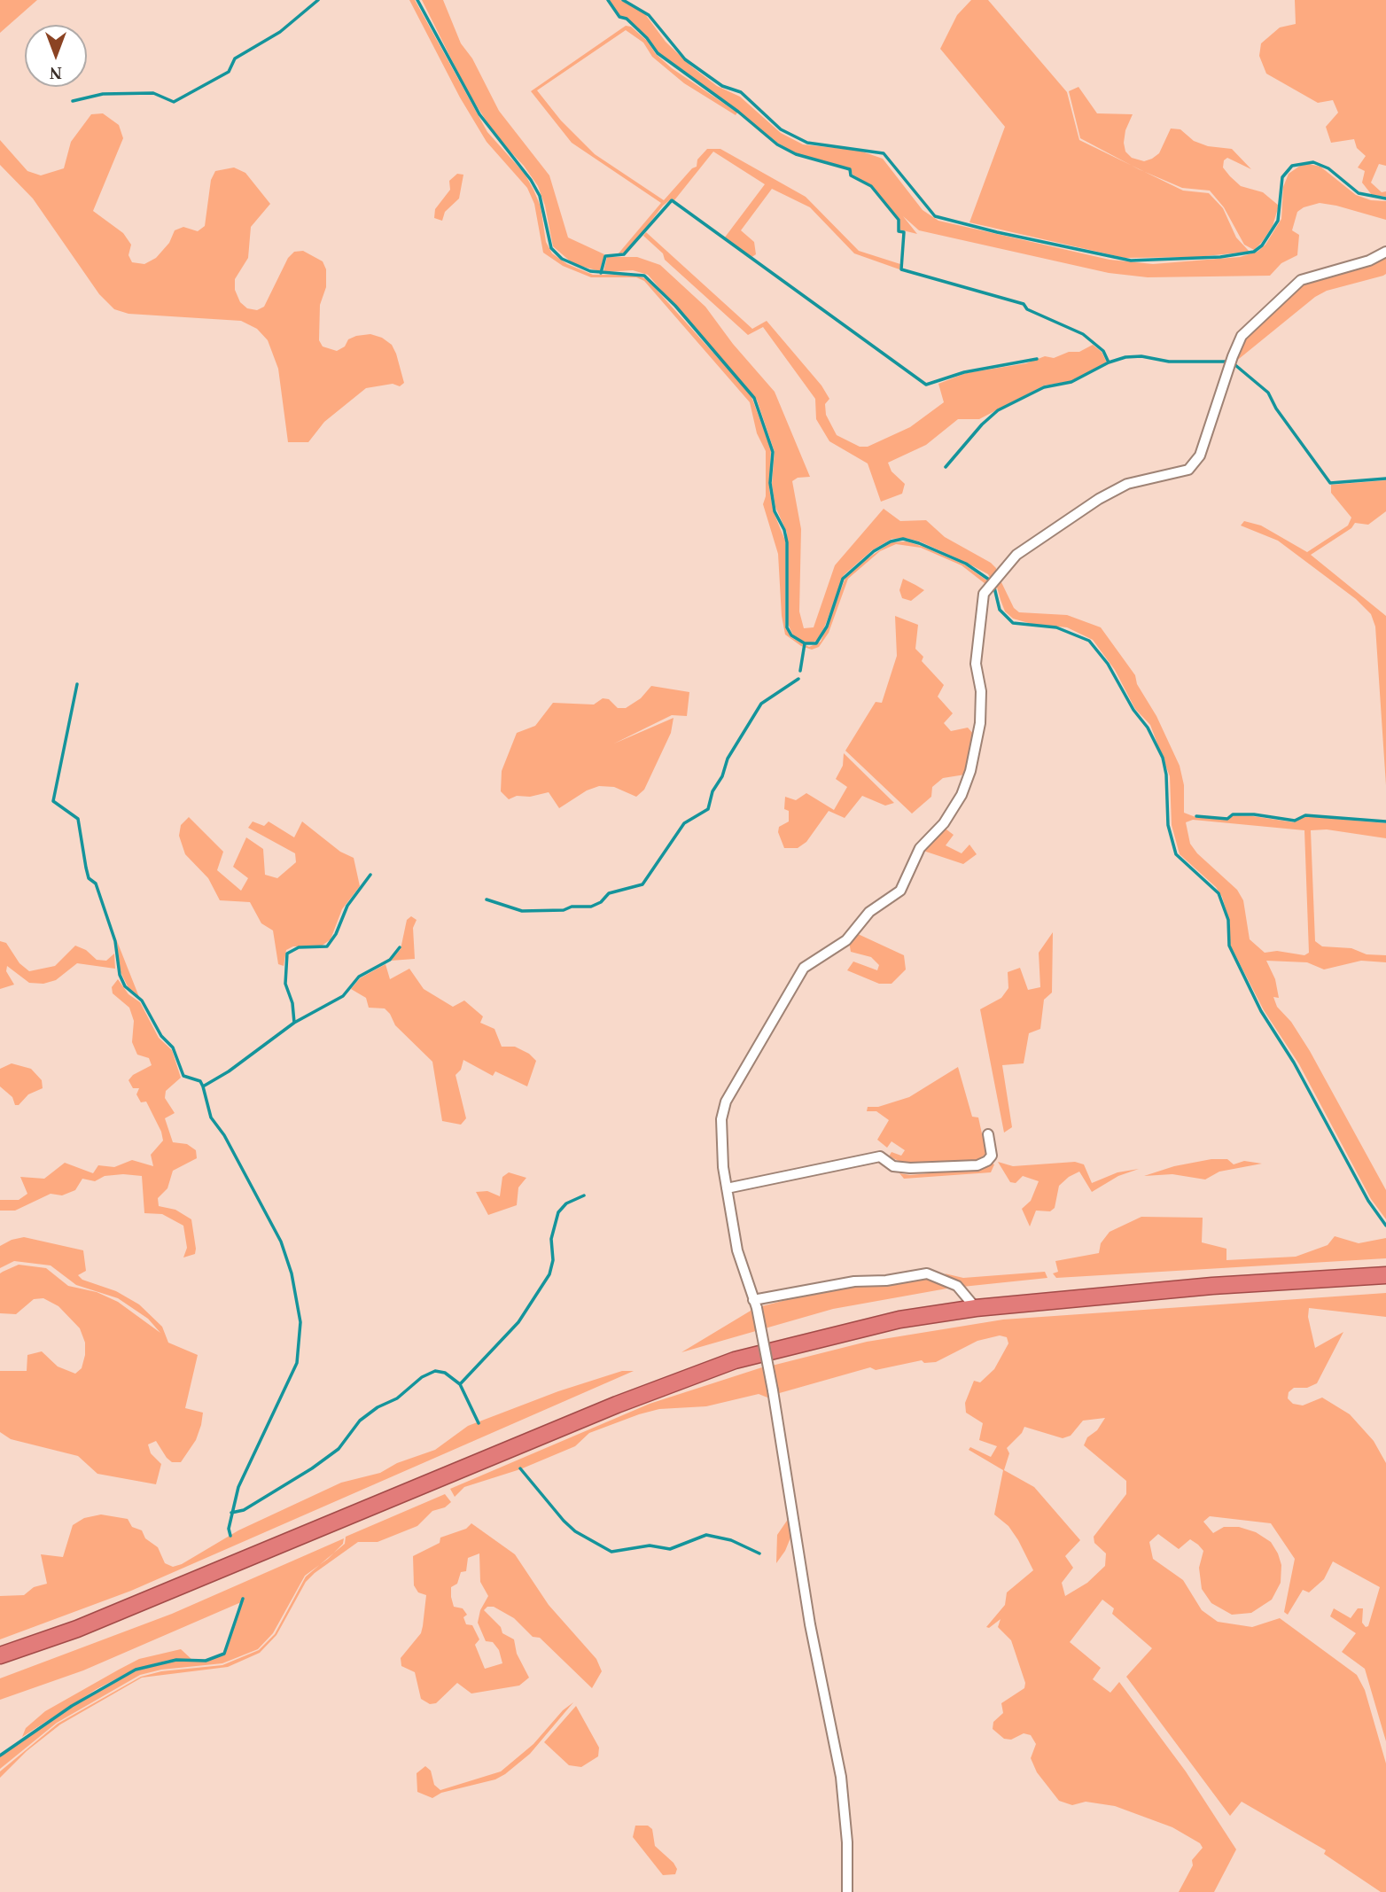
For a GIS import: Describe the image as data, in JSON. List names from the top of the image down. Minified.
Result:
{"north":"bottom"}
